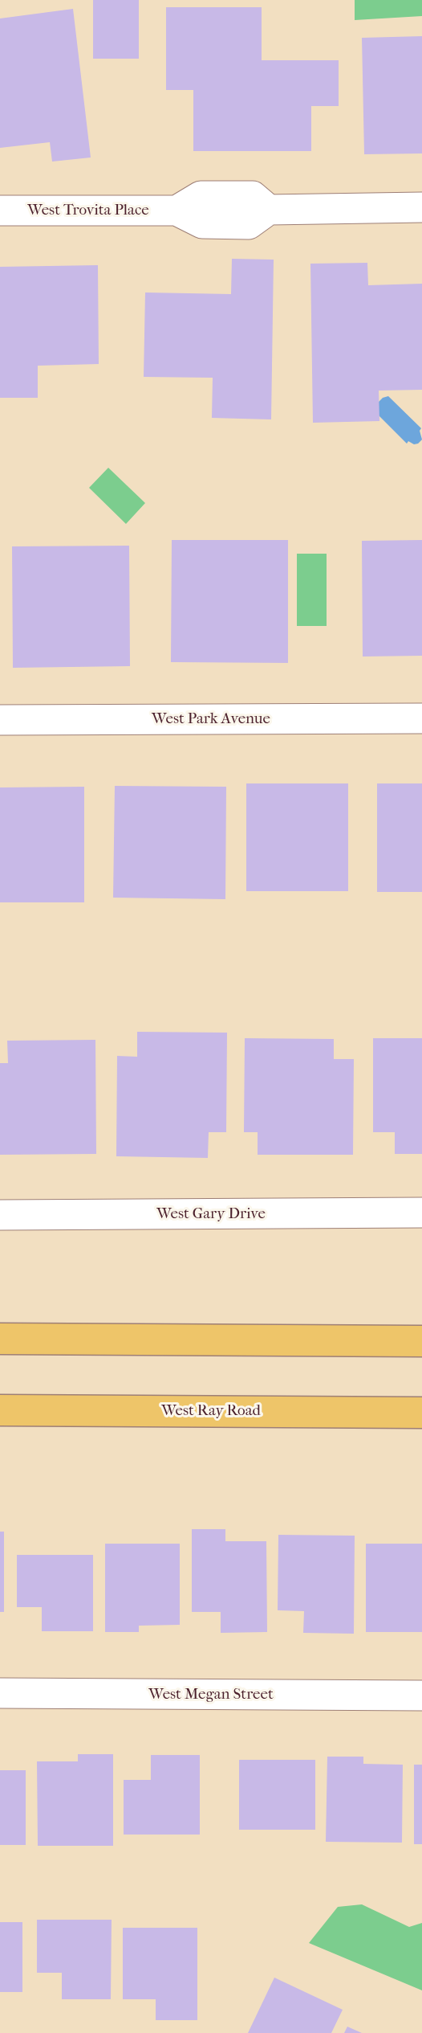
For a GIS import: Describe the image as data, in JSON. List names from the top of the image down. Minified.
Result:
{"streets":{"main road":["West Ray Road"],"street":["West Trovita Place","West Park Avenue","West Gary Drive","West Megan Street"]}}
